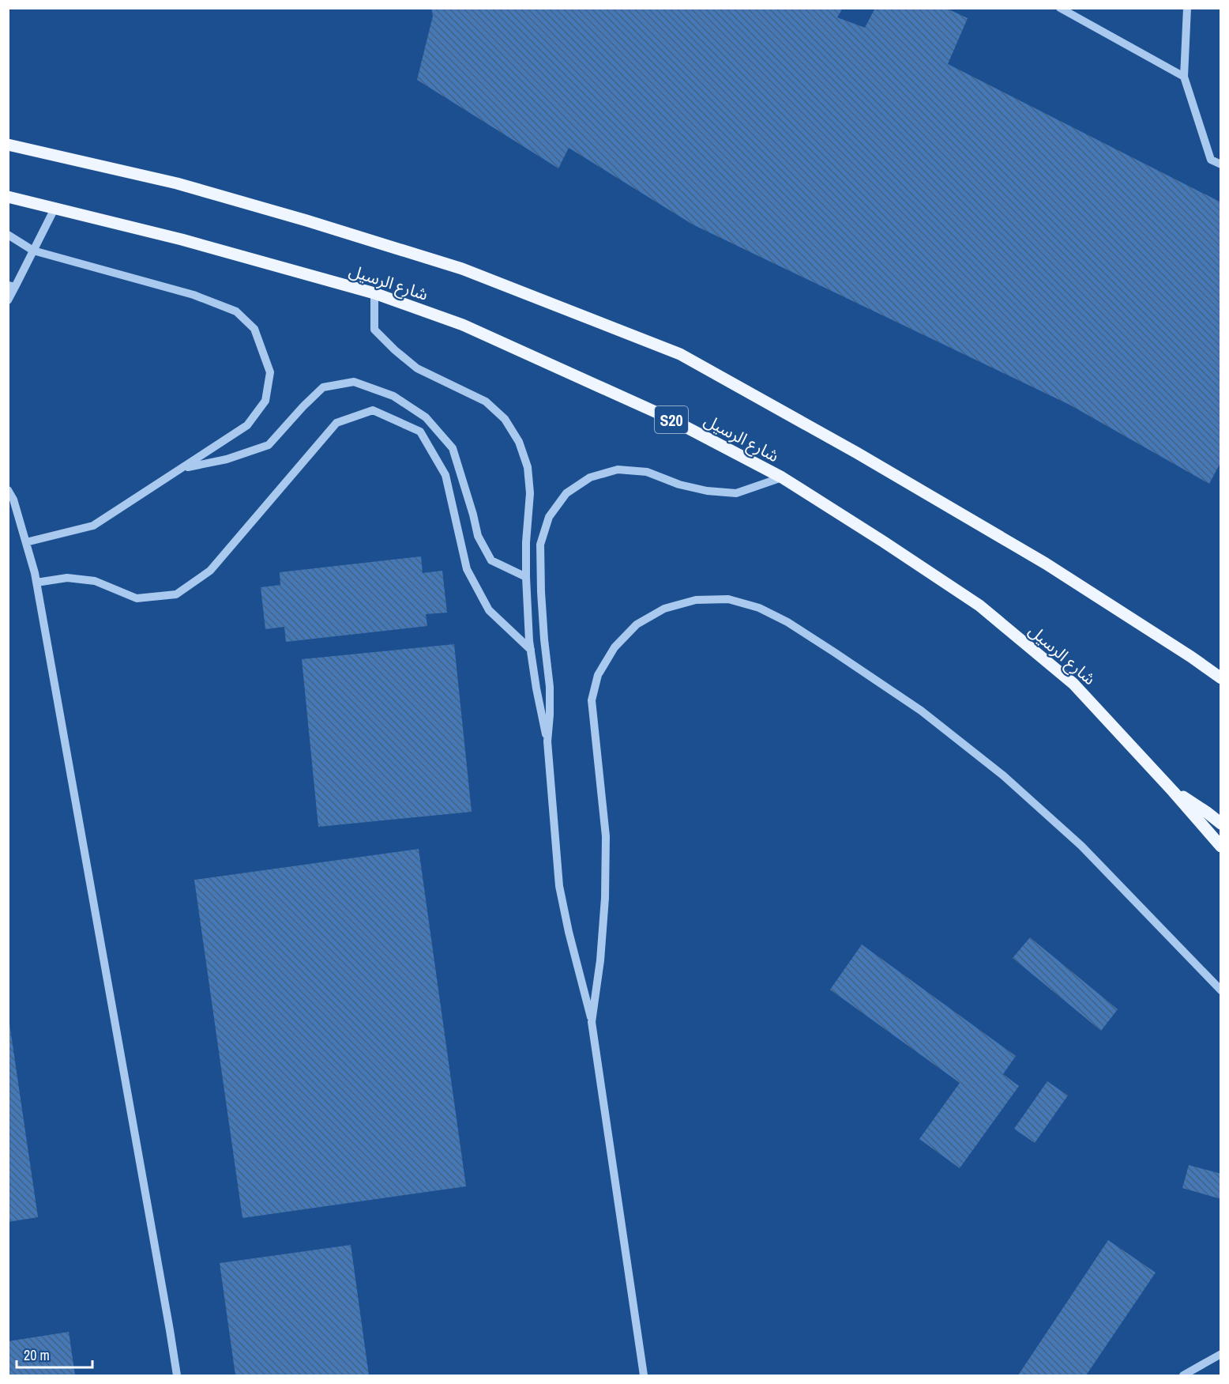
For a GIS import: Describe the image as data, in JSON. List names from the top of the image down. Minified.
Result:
{"streets":{"main road":["شارع الرسيل","S20"]},"scale_bar":"20 m"}
